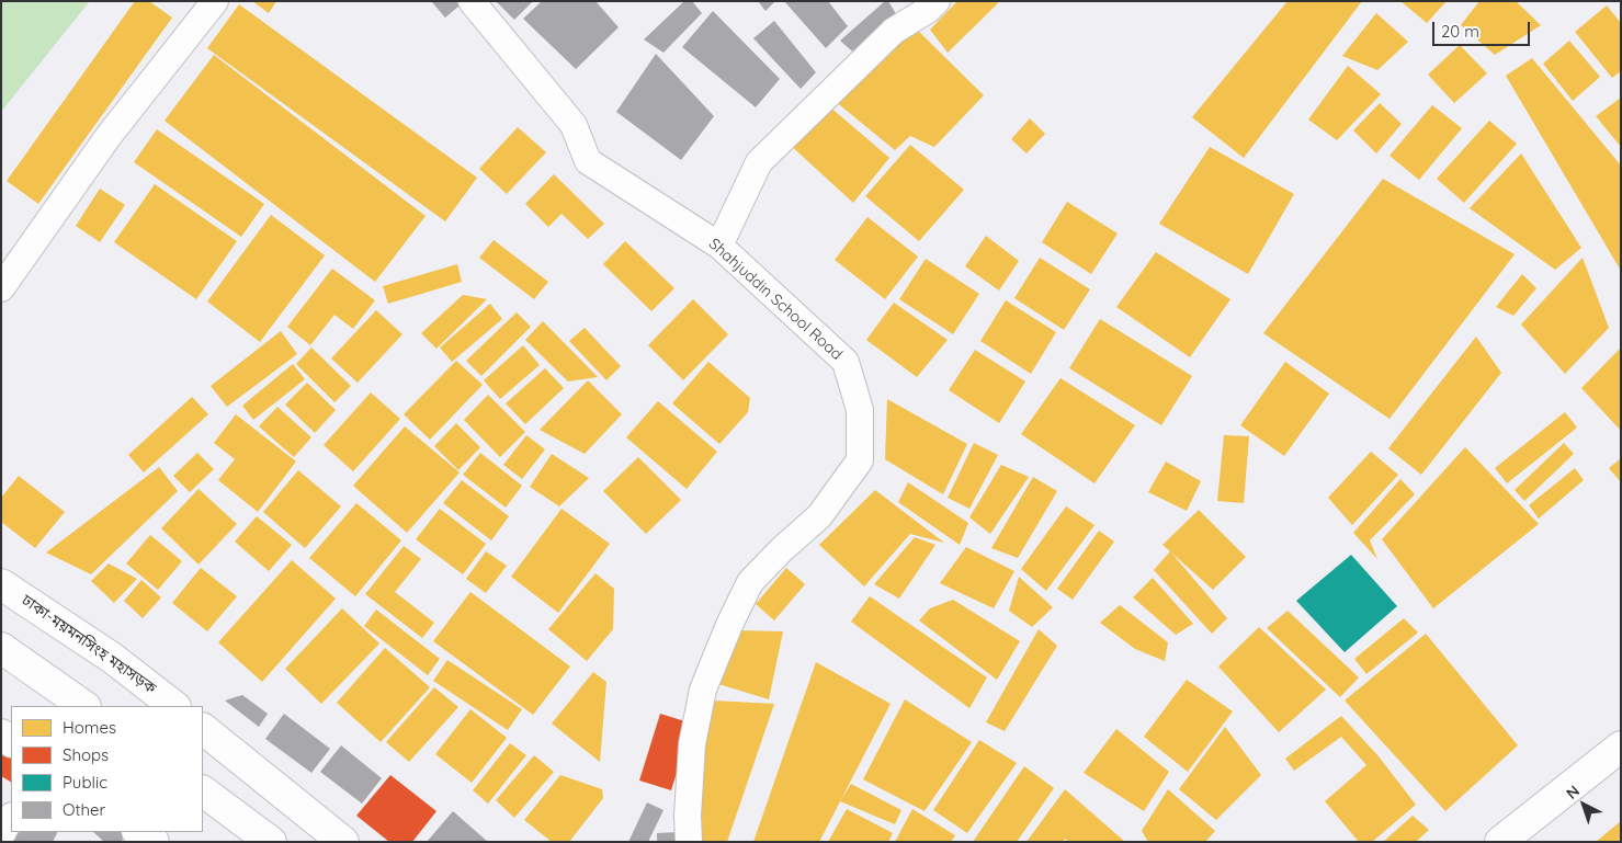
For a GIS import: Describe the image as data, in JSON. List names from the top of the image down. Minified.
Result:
{"streets":{"main road":["ঢাকা-ময়মনসিংহ মহাসড়ক"],"street":["Shahjuddin School Road"]},"legend":["Homes","Shops","Public","Other"],"scale_bar":"20 m","north":"top left"}
